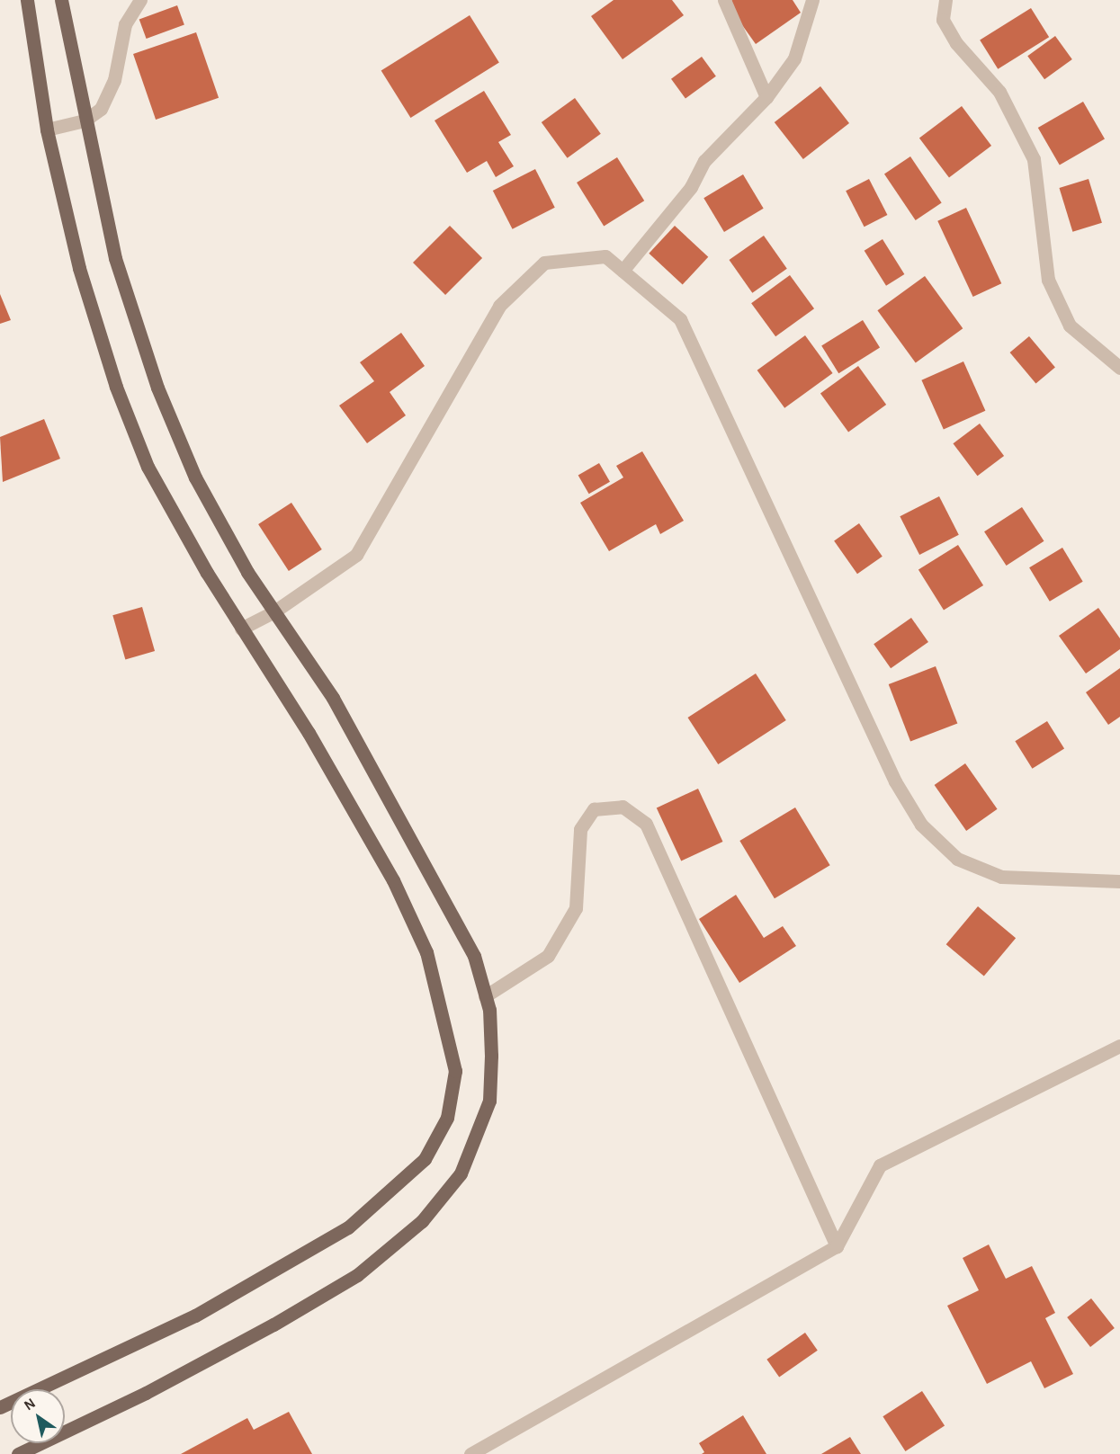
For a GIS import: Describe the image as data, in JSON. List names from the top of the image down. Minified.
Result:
{"north":"top left"}
